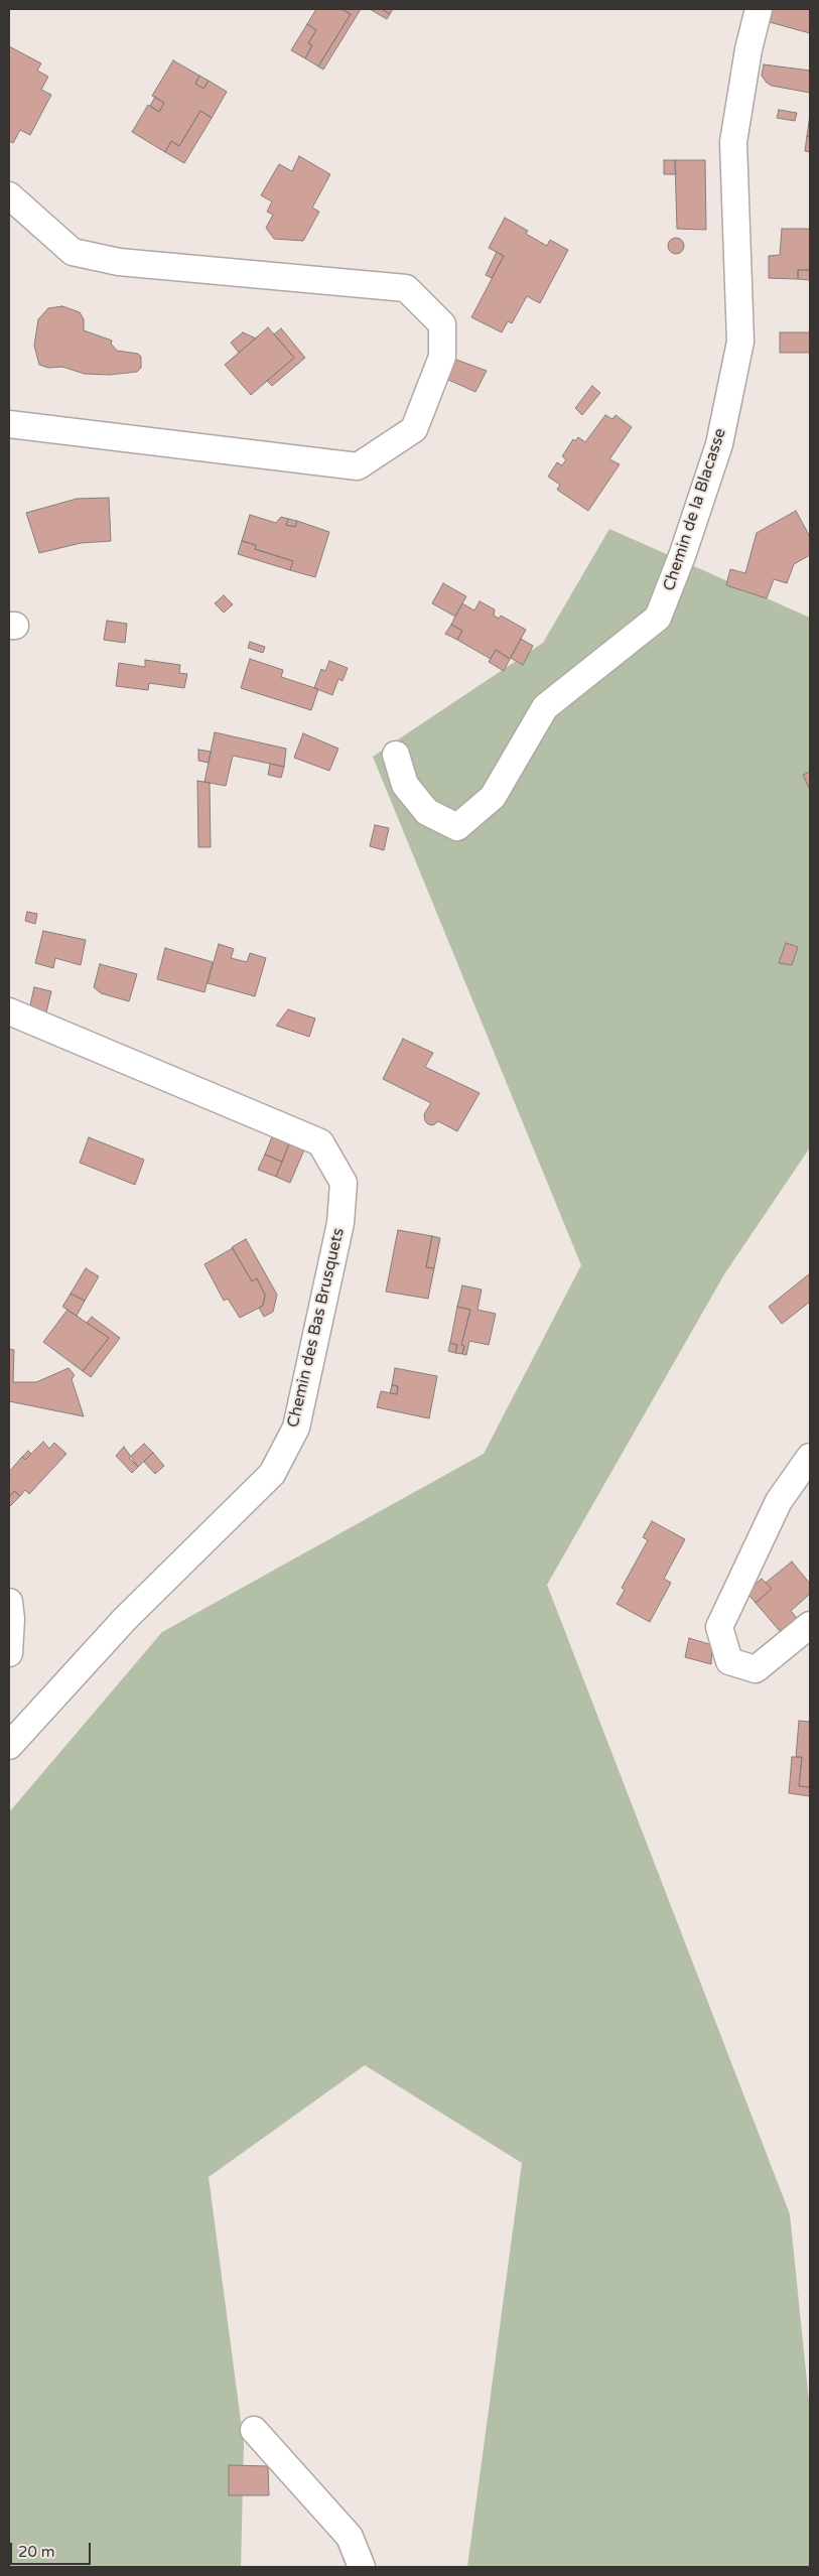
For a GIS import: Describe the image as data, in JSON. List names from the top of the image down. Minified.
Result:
{"streets":{"street":["Chemin de la Blacasse","Chemin des Bas Brusquets"]},"scale_bar":"20 m"}
